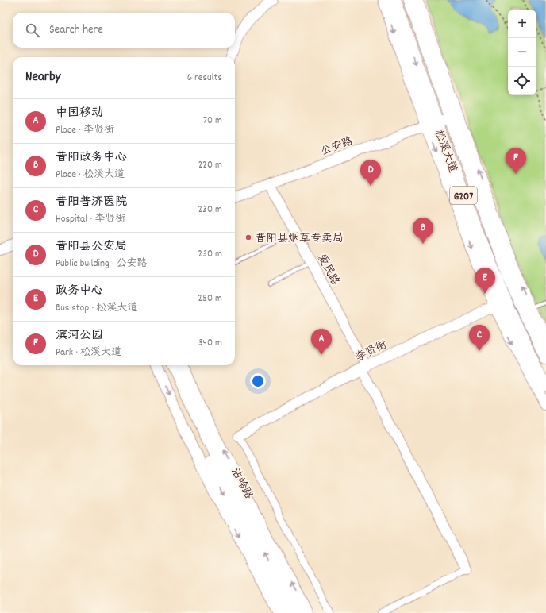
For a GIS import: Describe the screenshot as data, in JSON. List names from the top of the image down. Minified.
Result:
{"streets":{"highway":["松溪大道","G207"],"street":["公安路","爱民路","李贤街","沾岭路"]},"crossings":[["公安路","松溪大道"],["公安路","爱民路"],["松溪大道","李贤街"],["爱民路","李贤街"]],"places":["昔阳县烟草专卖局"],"page":{"map_buttons":["+","−"],"search":"Search here","heading":["Nearby","6 results"],"list":[{"mark":"A","name":"中国移动","note":"Place · 李贤街","value":"70 m"},{"mark":"B","name":"昔阳政务中心","note":"Place · 松溪大道","value":"220 m"},{"mark":"C","name":"昔阳普济医院","note":"Hospital · 李贤街","value":"230 m"},{"mark":"D","name":"昔阳县公安局","note":"Public building · 公安路","value":"230 m"},{"mark":"E","name":"政务中心","note":"Bus stop · 松溪大道","value":"250 m"},{"mark":"F","name":"滨河公园","note":"Park · 松溪大道","value":"340 m"}],"pins":["F","D","B","E","C","A"]}}
